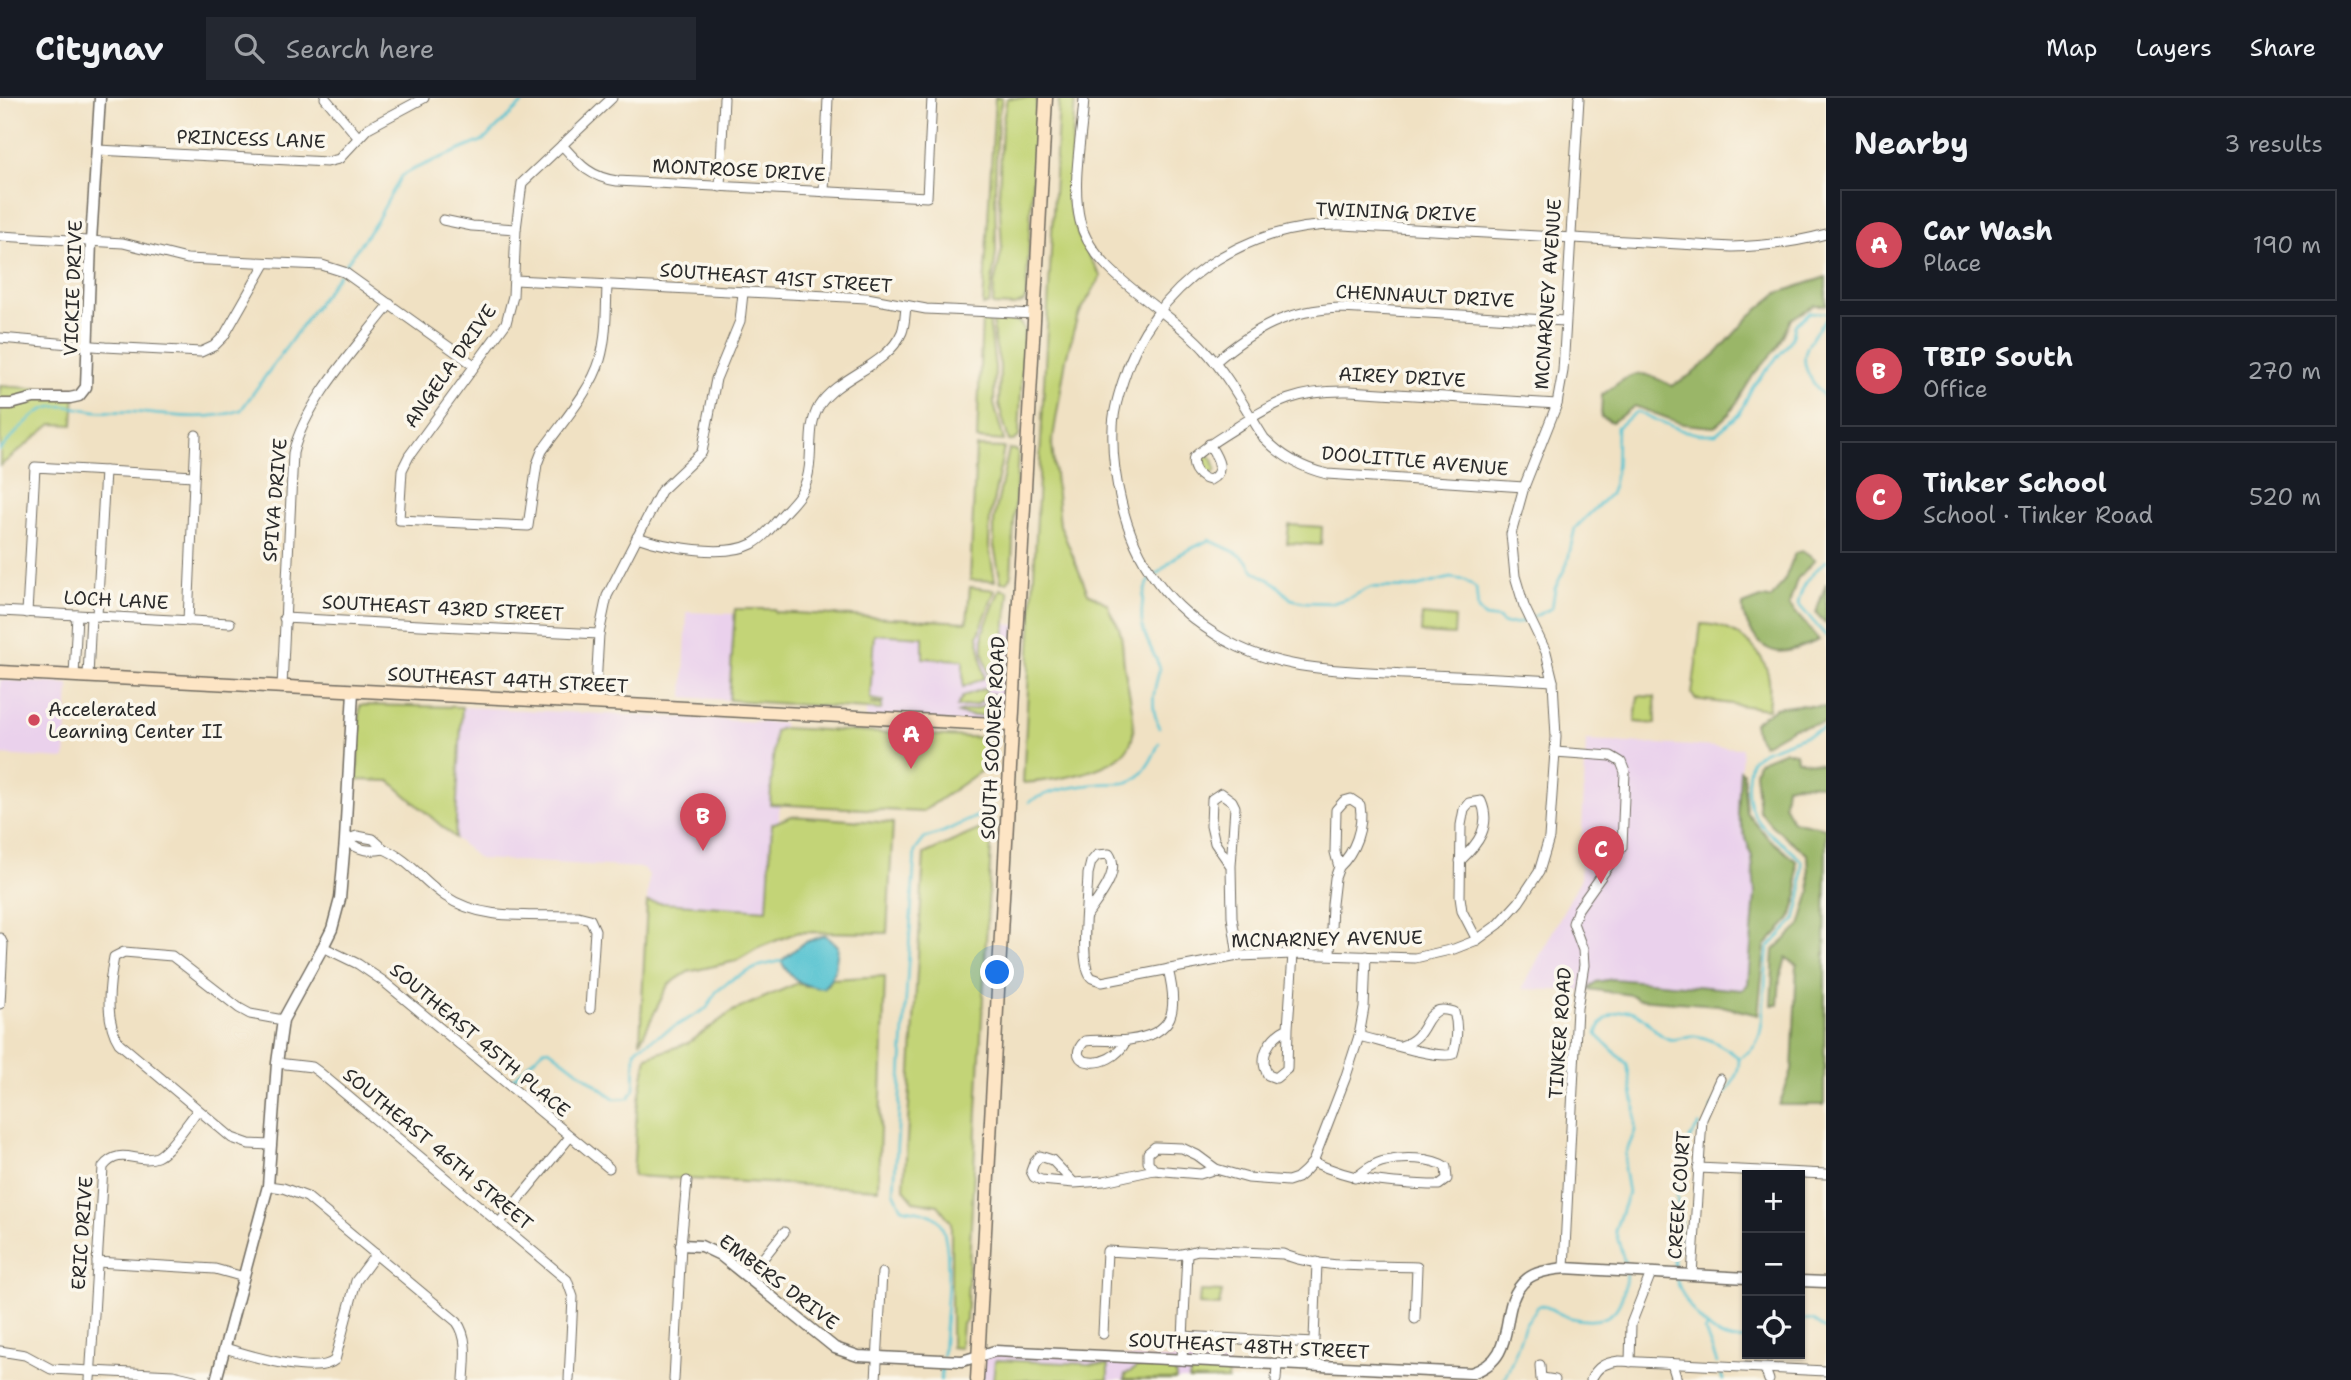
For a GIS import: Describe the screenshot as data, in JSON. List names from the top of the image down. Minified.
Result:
{"streets":{"main road":["SOUTHEAST 44TH STREET","SOUTH SOONER ROAD"],"street":["PRINCESS LANE","MONTROSE DRIVE","TWINING DRIVE","SOUTHEAST 41ST STREET","VICKIE DRIVE","MCNARNEY AVENUE","CHENNAULT DRIVE","ANGELA DRIVE","AIREY DRIVE","DOOLITTLE AVENUE","SPIVA DRIVE","LOCH LANE","SOUTHEAST 43RD STREET","TINKER ROAD","SOUTHEAST 45TH PLACE","SOUTHEAST 46TH STREET","CREEK COURT","ERIC DRIVE","EMBERS DRIVE","SOUTHEAST 48TH STREET"]},"crossings":[["PRINCESS LANE","VICKIE DRIVE"],["MONTROSE DRIVE","ANGELA DRIVE"],["TWINING DRIVE","MCNARNEY AVENUE"],["TWINING DRIVE","DOOLITTLE AVENUE"],["SOUTHEAST 41ST STREET","ANGELA DRIVE"],["SOUTHEAST 41ST STREET","SOUTH SOONER ROAD"],["MCNARNEY AVENUE","CHENNAULT DRIVE"],["MCNARNEY AVENUE","AIREY DRIVE"],["MCNARNEY AVENUE","DOOLITTLE AVENUE"],["MCNARNEY AVENUE","TINKER ROAD"],["CHENNAULT DRIVE","DOOLITTLE AVENUE"],["AIREY DRIVE","DOOLITTLE AVENUE"],["SPIVA DRIVE","SOUTHEAST 43RD STREET"],["SPIVA DRIVE","SOUTHEAST 44TH STREET"],["SOUTHEAST 44TH STREET","SOUTH SOONER ROAD"],["SOUTH SOONER ROAD","EMBERS DRIVE"],["SOUTH SOONER ROAD","SOUTHEAST 48TH STREET"],["TINKER ROAD","SOUTHEAST 48TH STREET"],["EMBERS DRIVE","SOUTHEAST 48TH STREET"]],"places":["Accelerated Learning Center II"],"page":{"header":"Citynav","search":"Search here","nav":["Map","Layers","Share"],"heading":["Nearby","3 results"],"list":[{"mark":"A","name":"Car Wash","note":"Place","value":"190 m"},{"mark":"B","name":"TBIP South","note":"Office","value":"270 m"},{"mark":"C","name":"Tinker School","note":"School · Tinker Road","value":"520 m"}],"pins":["A","B","C"],"map_buttons":["+","−"]}}
